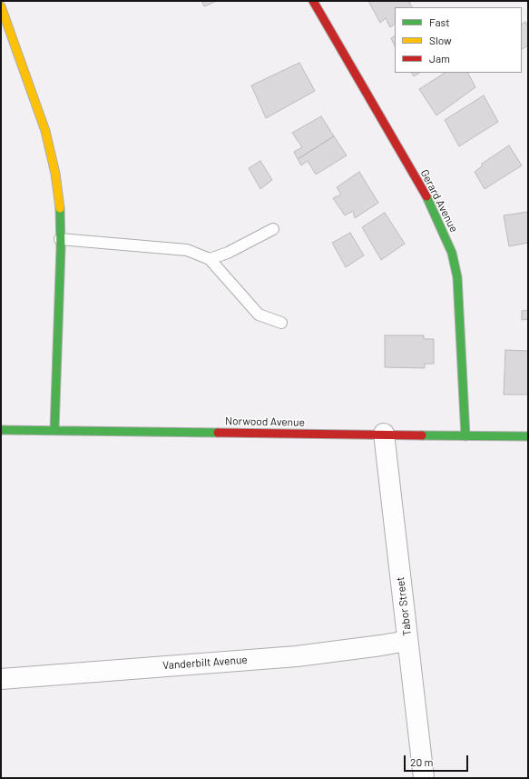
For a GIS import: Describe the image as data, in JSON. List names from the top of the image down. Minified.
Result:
{"streets":{"street":["Gerard Avenue","Norwood Avenue","Tabor Street","Vanderbilt Avenue"]},"crossings":[["Gerard Avenue","Norwood Avenue"],["Norwood Avenue","Tabor Street"],["Tabor Street","Vanderbilt Avenue"]],"legend":["Fast","Slow","Jam"],"scale_bar":"20 m"}
